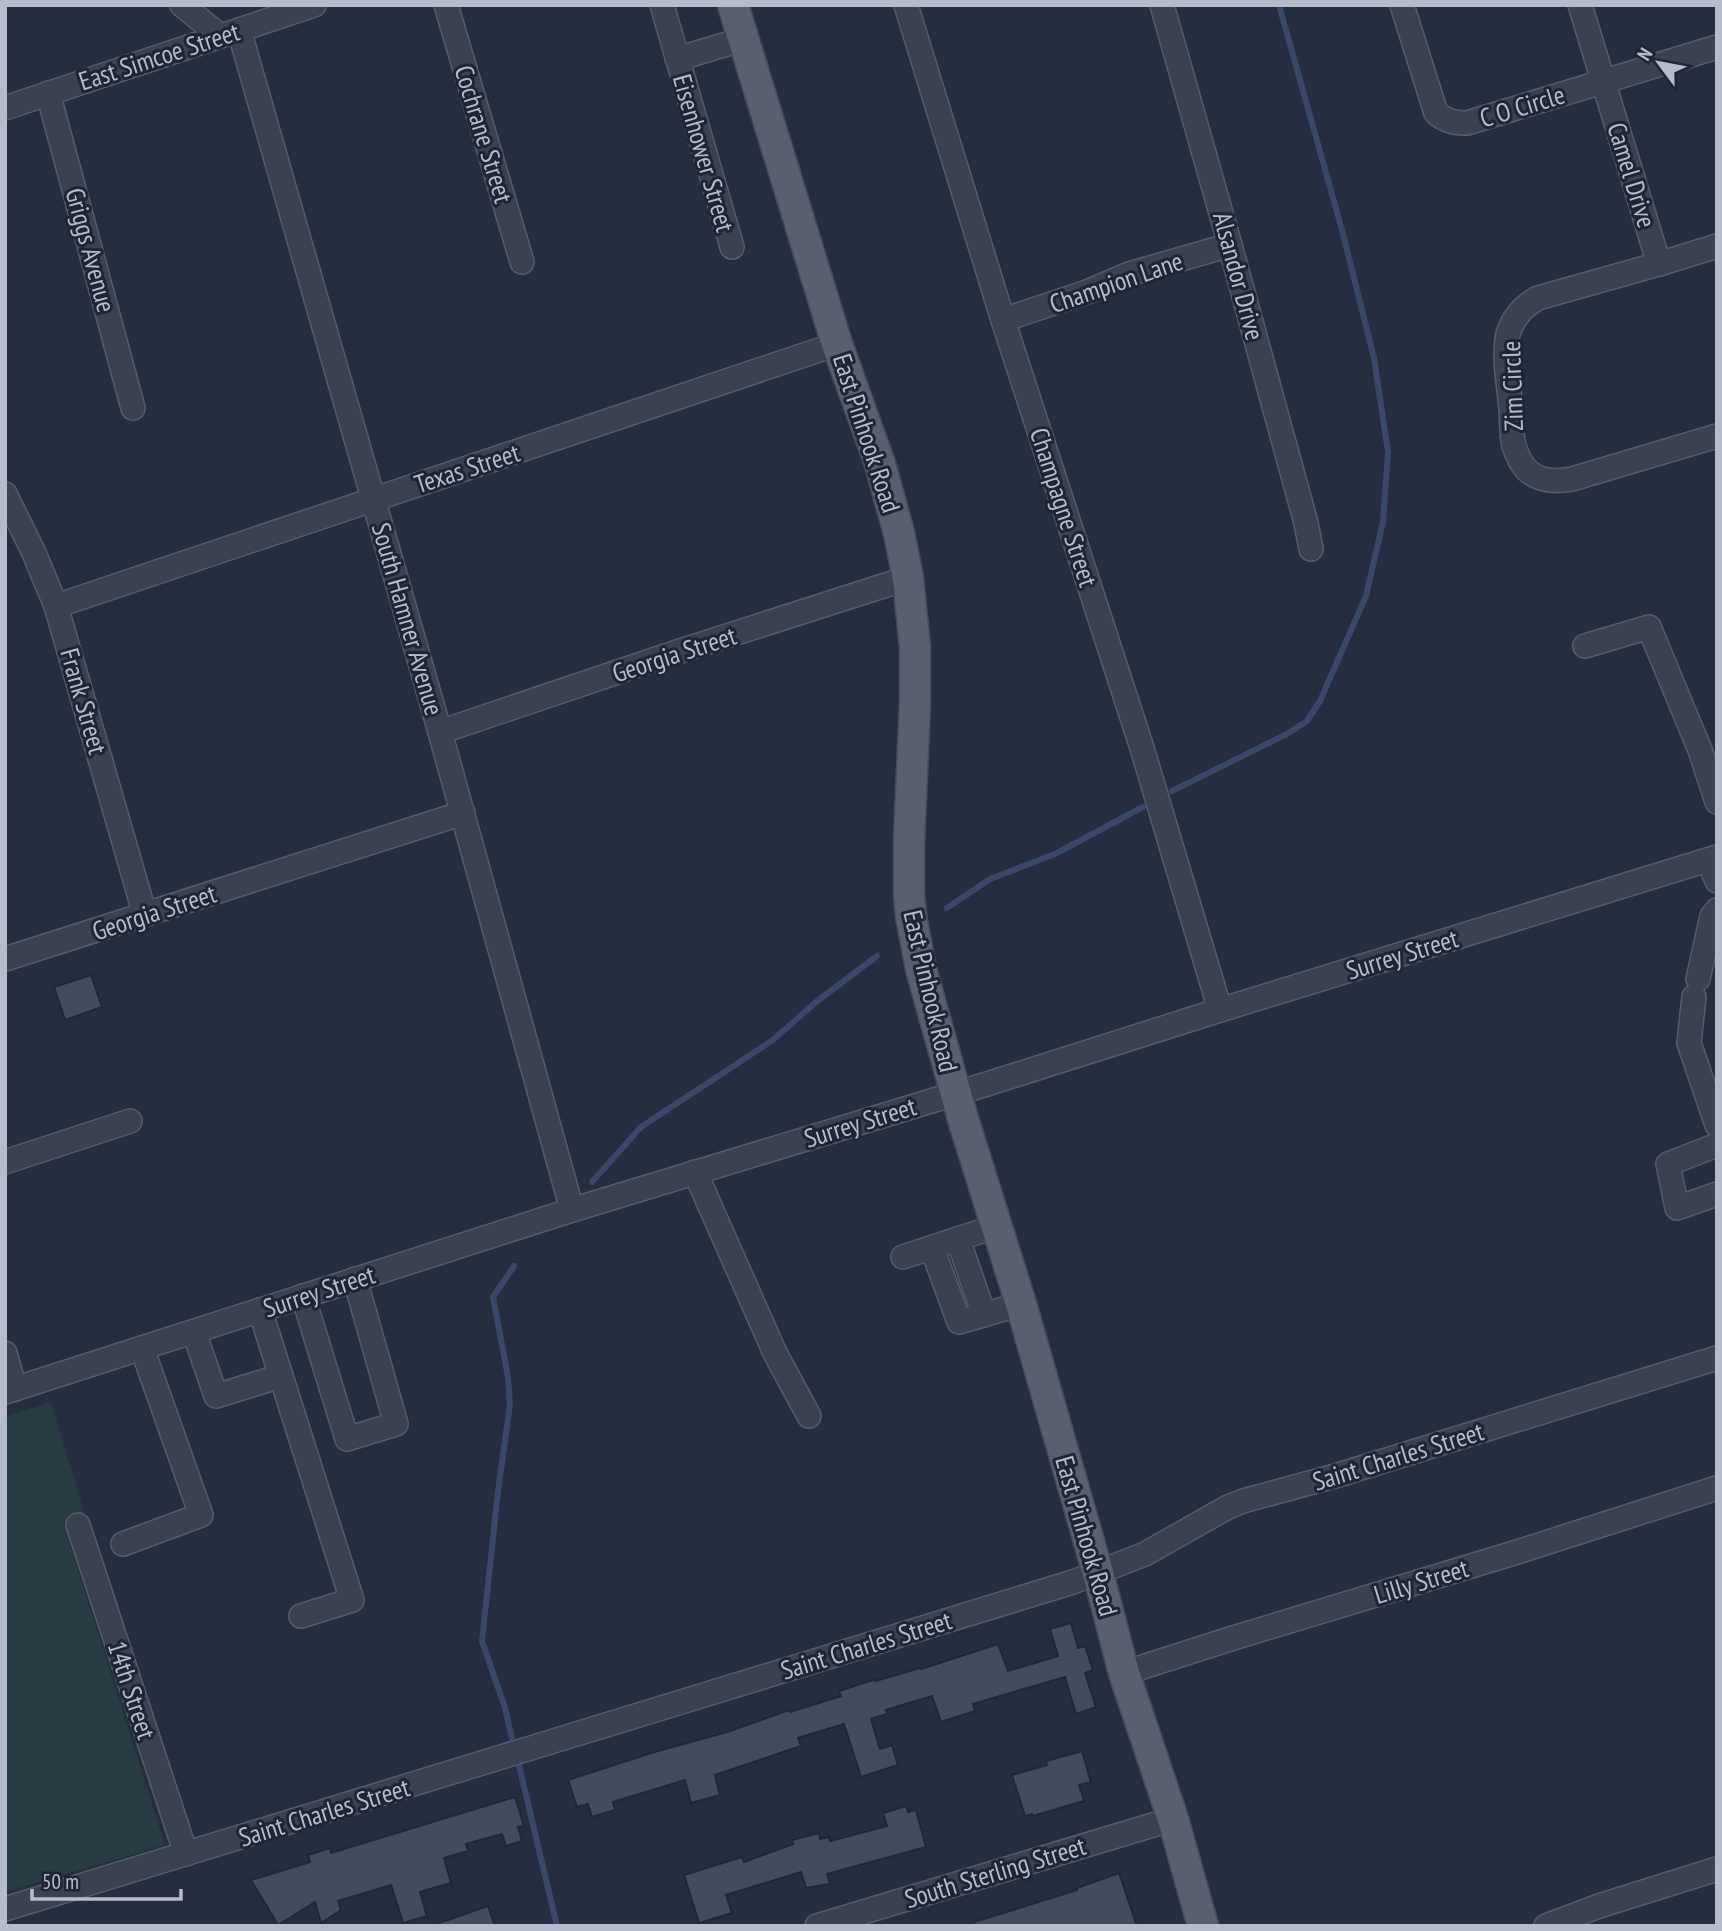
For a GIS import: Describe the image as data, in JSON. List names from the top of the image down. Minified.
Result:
{"streets":{"main road":["East Pinhook Road"],"street":["East Simcoe Street","C O Circle","Cochrane Street","Eisenhower Street","Camel Drive","Griggs Avenue","Alsandor Drive","Champion Lane","Zim Circle","Texas Street","Champagne Street","South Hamner Avenue","Georgia Street","Frank Street","Surrey Street","Saint Charles Street","Lilly Street","14th Street","South Sterling Street"]},"crossings":[["East Simcoe Street","Griggs Avenue"],["East Simcoe Street","South Hamner Avenue"],["C O Circle","Camel Drive"],["Eisenhower Street","East Pinhook Road"],["Camel Drive","Zim Circle"],["Alsandor Drive","Champion Lane"],["Champion Lane","Champagne Street"],["East Pinhook Road","Texas Street"],["East Pinhook Road","Georgia Street"],["East Pinhook Road","Surrey Street"],["East Pinhook Road","Saint Charles Street"],["East Pinhook Road","Lilly Street"],["East Pinhook Road","South Sterling Street"],["Texas Street","South Hamner Avenue"],["Texas Street","Frank Street"],["Champagne Street","Surrey Street"],["South Hamner Avenue","Georgia Street"],["South Hamner Avenue","Surrey Street"],["Georgia Street","Frank Street"],["Saint Charles Street","14th Street"]],"scale_bar":"50 m","north":"top left"}
